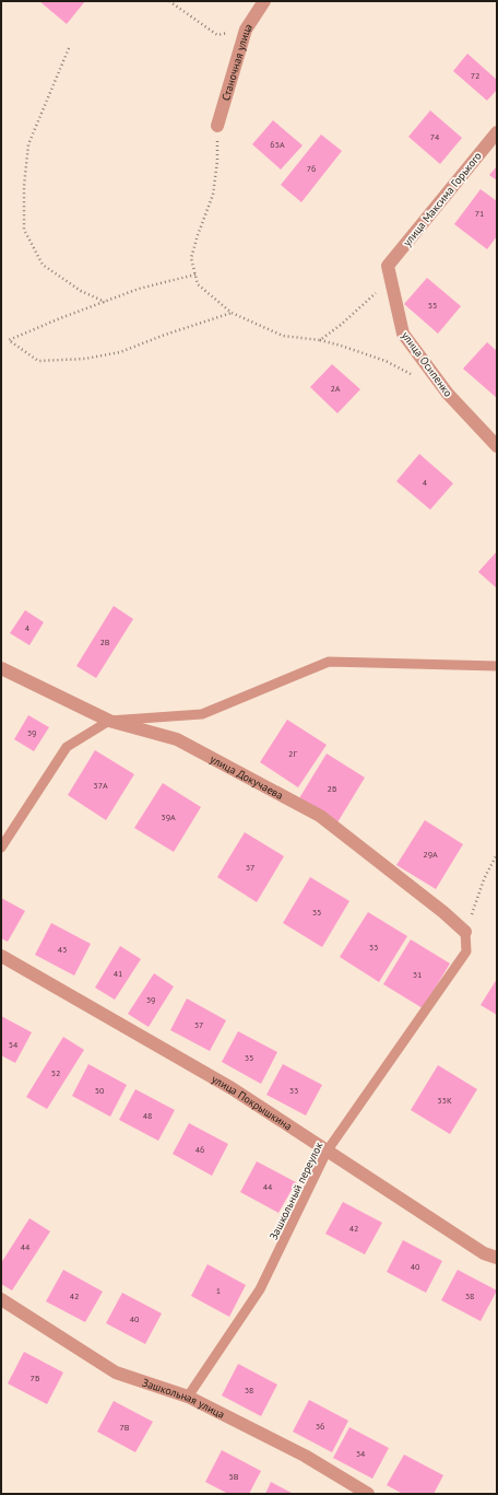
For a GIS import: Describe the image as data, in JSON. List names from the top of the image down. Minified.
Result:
{"streets":{"street":["Станочная улица","улица Максима Горького","улица Осипенко","улица Докучаева","улица Покрышкина","Зашкольная улица"],"lane":["Зашкольный переулок"]},"crossings":[["улица Максима Горького","улица Осипенко"],["улица Докучаева","Зашкольный переулок"],["улица Покрышкина","Зашкольный переулок"],["Зашкольный переулок","Зашкольная улица"]],"house_numbers":["72","74","65А","76","71","55","2А","4","4","2В","39","2Г","37А","2Б","39А","29А","37","35","33","43","41","31","39","37","54","35","52","50","33","33К","48","46","44","42","44","40","1","42","38","40","7Б","38","36","7В","34","5В"]}
